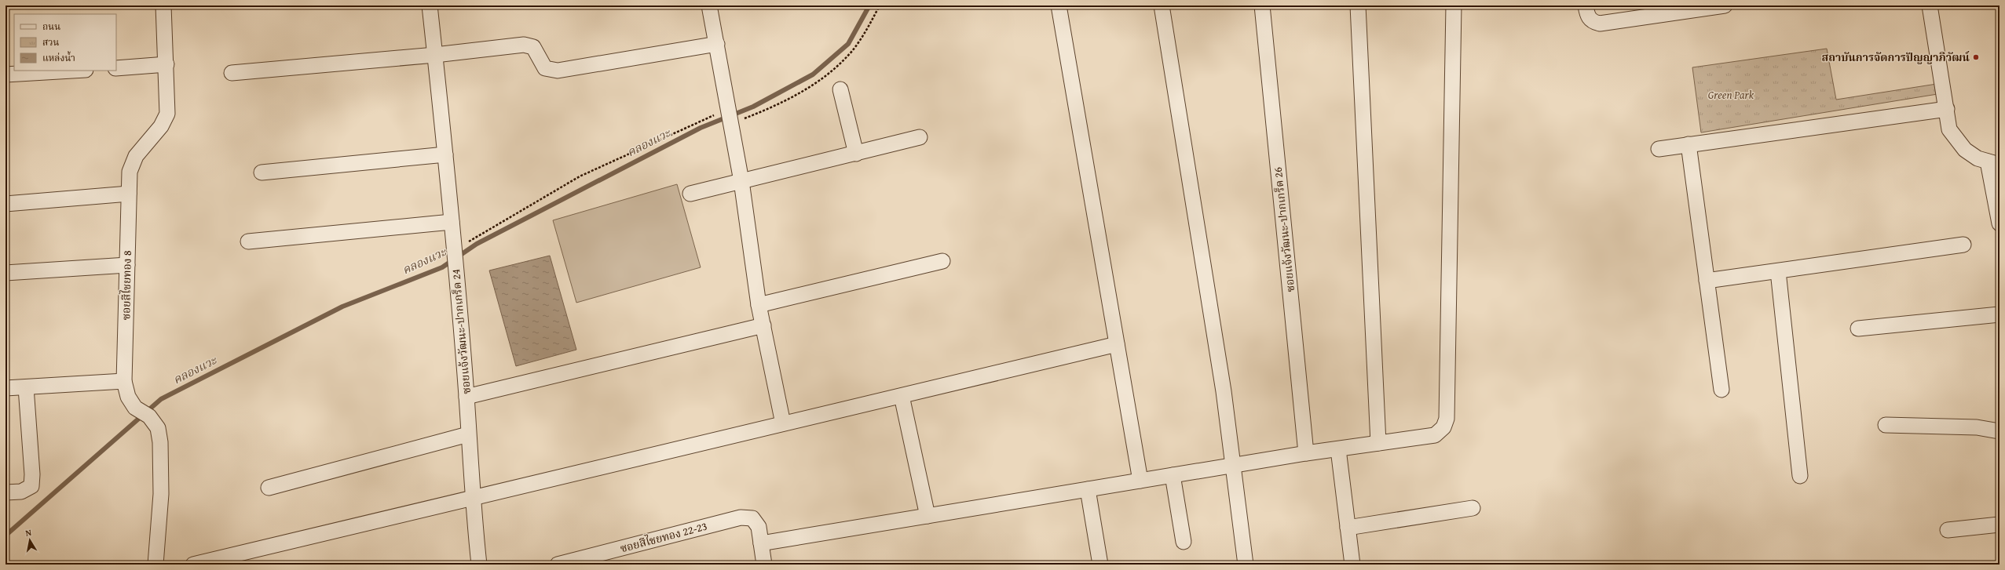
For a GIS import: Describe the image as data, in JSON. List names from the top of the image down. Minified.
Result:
{"streets":{"street":["ซอยแจ้งวัฒนะ-ปากเกร็ด 26","ซอยสีไชยทอง 8","ซอยแจ้งวัฒนะ-ปากเกร็ด 24","ซอยสีไชยทอง 22-23"]},"water":["คลองแวะ"],"parks":["Green Park"],"places":["สถาบันการจัดการปัญญาภิวัฒน์"],"legend":["ถนน","สวน","แหล่งน้ำ"],"north":"top"}
